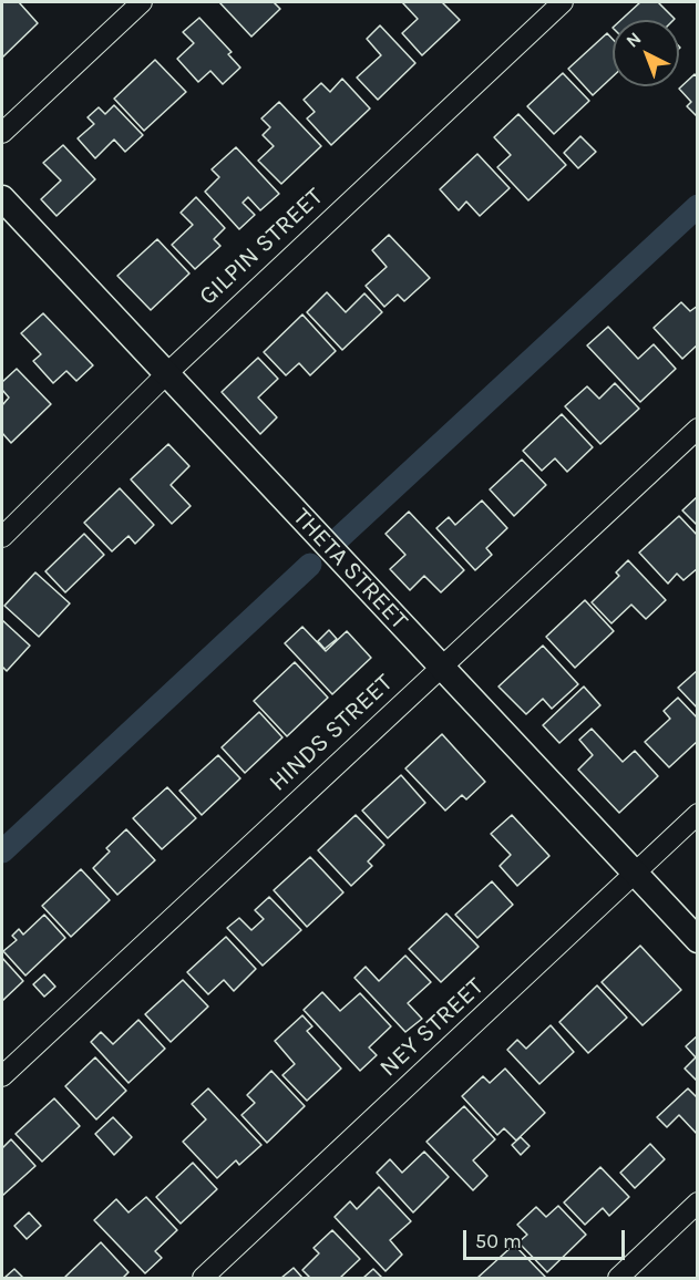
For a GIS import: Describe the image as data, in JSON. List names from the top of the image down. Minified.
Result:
{"streets":{"street":["GILPIN STREET","THETA STREET","HINDS STREET","NEY STREET"]},"crossings":[["GILPIN STREET","THETA STREET"],["THETA STREET","HINDS STREET"],["THETA STREET","NEY STREET"]],"scale_bar":"50 m","north":"top left"}
